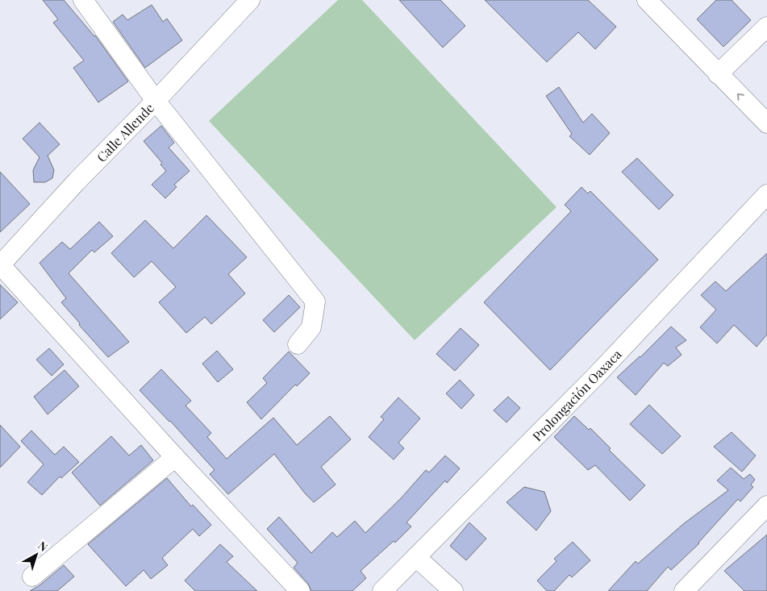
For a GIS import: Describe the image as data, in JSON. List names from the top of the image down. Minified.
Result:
{"streets":{"street":["Calle Allende","Prolongación Oaxaca"]},"north":"top right"}
